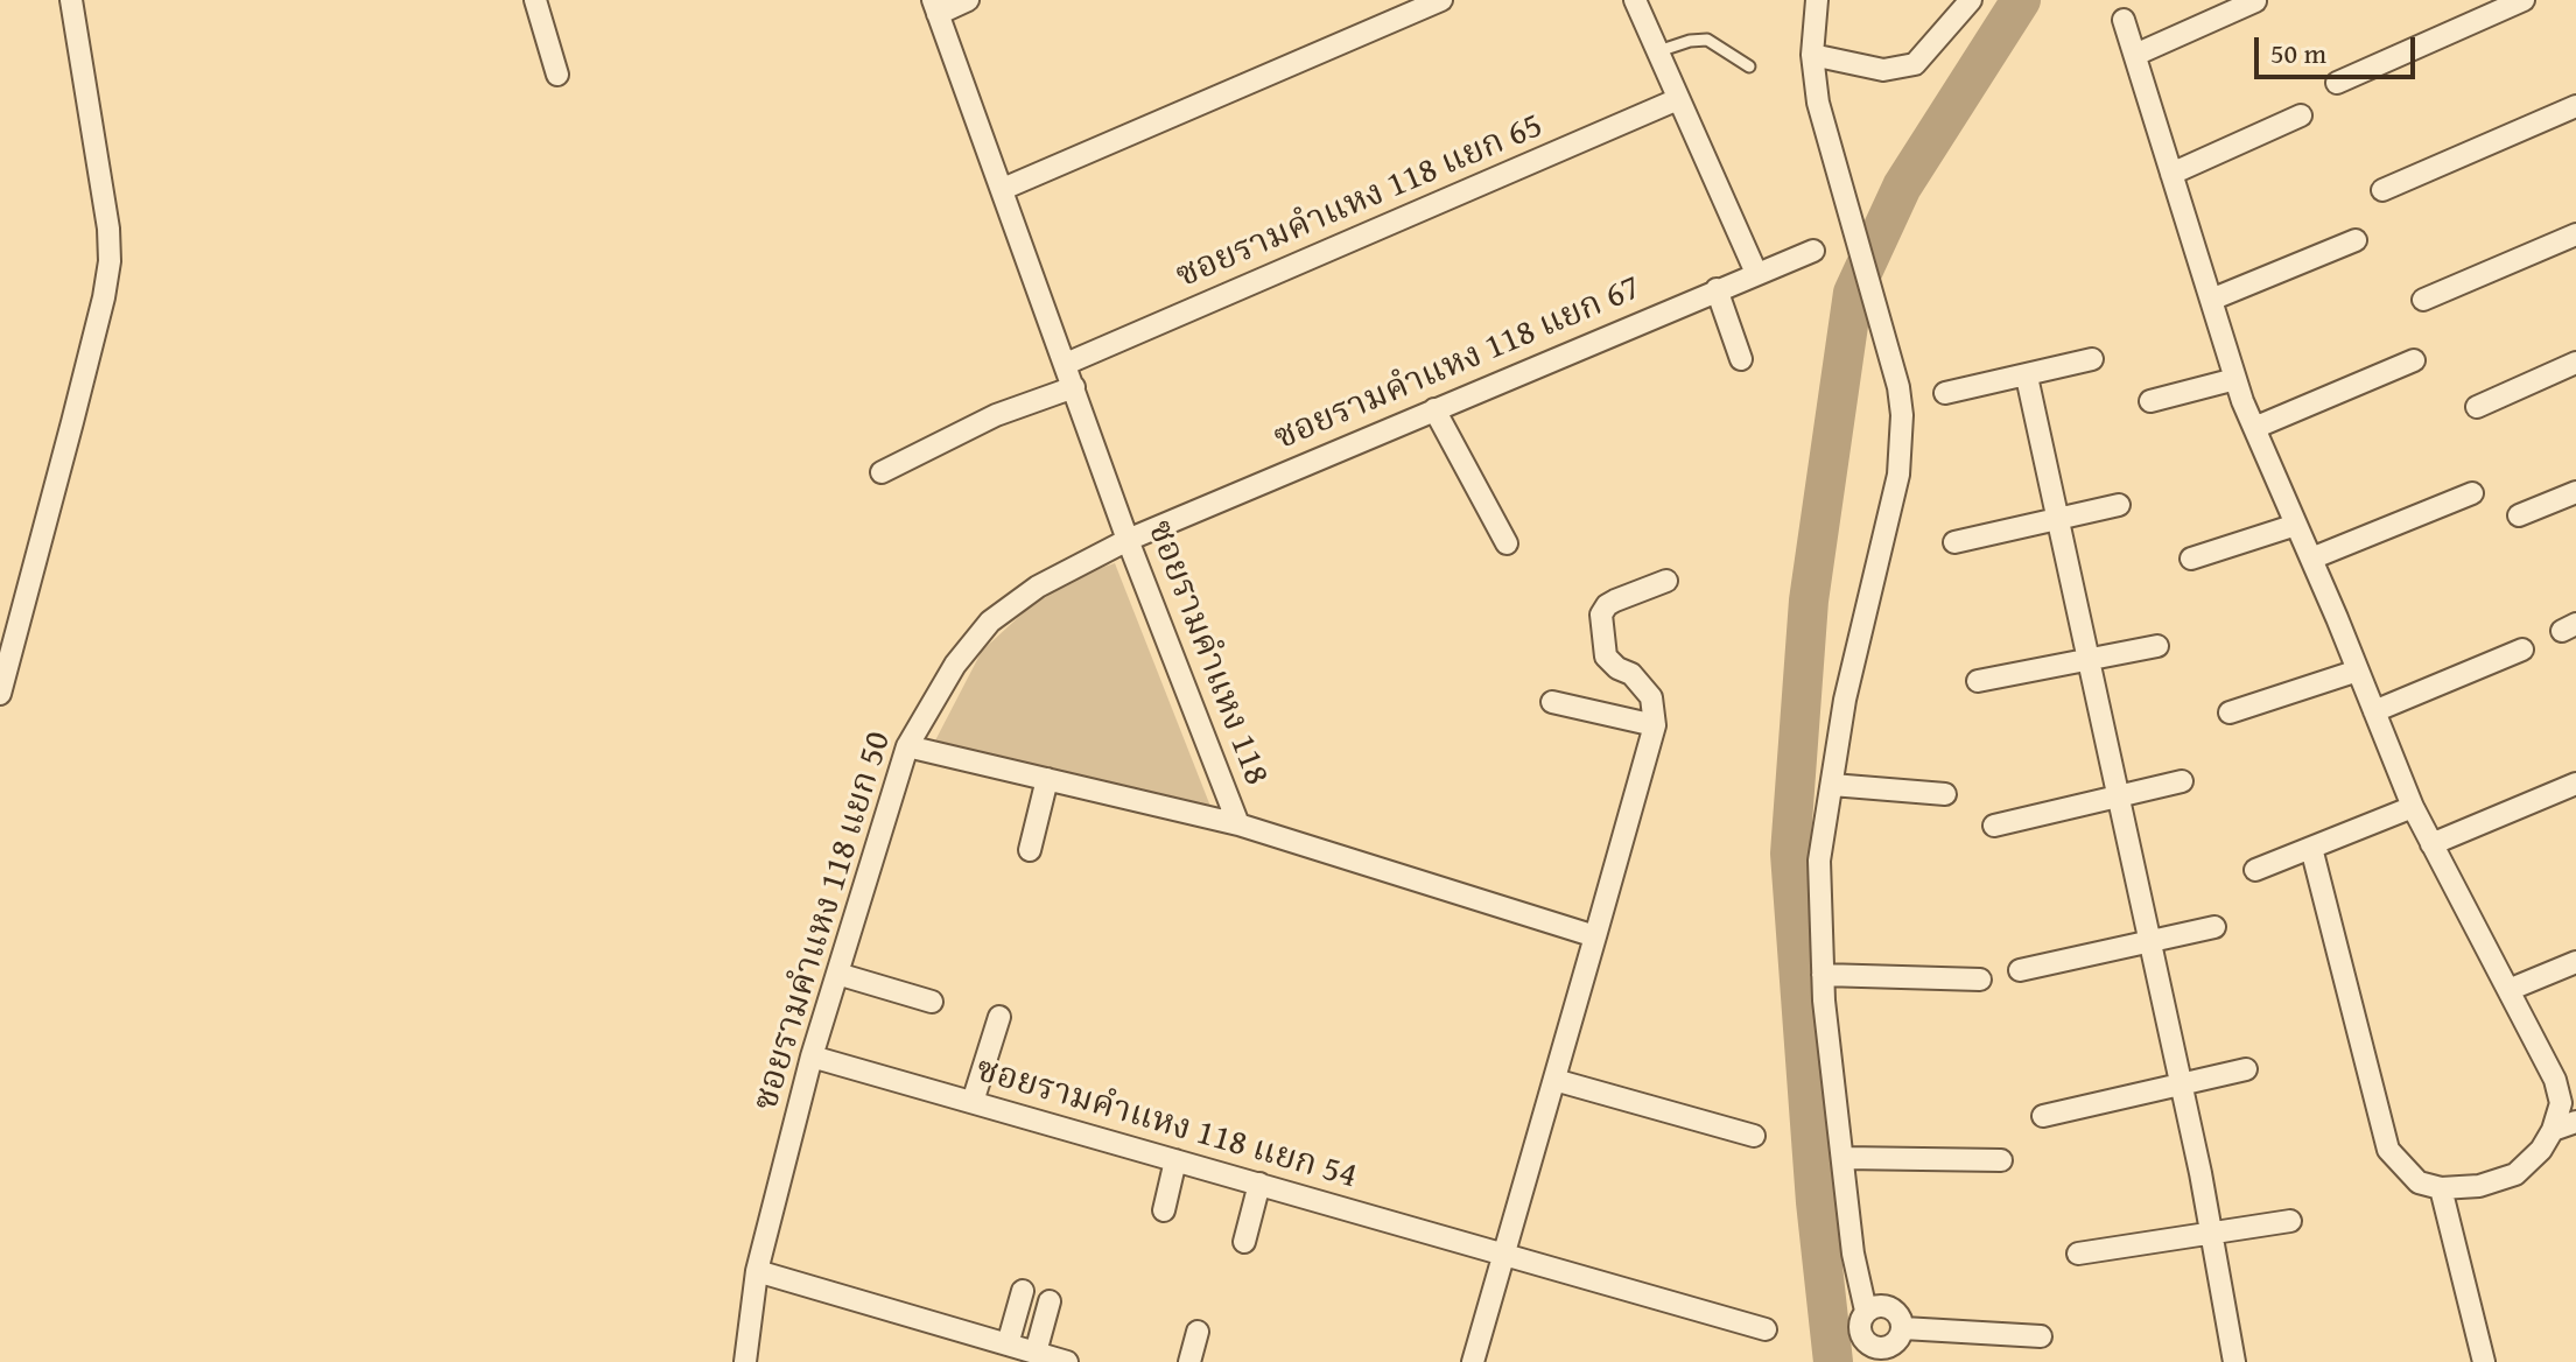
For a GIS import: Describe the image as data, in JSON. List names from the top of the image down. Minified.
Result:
{"streets":{"street":["ซอยรามคำแหง 118 แยก 65","ซอยรามคำแหง 118 แยก 67","ซอยรามคำแหง 118","ซอยรามคำแหง 118 แยก 50","ซอยรามคำแหง 118 แยก 54"]},"crossings":[["ซอยรามคำแหง 118 แยก 65","ซอยรามคำแหง 118"],["ซอยรามคำแหง 118 แยก 67","ซอยรามคำแหง 118"],["ซอยรามคำแหง 118 แยก 67","ซอยรามคำแหง 118 แยก 50"],["ซอยรามคำแหง 118","ซอยรามคำแหง 118 แยก 50"],["ซอยรามคำแหง 118 แยก 50","ซอยรามคำแหง 118 แยก 54"]],"scale_bar":"50 m"}
